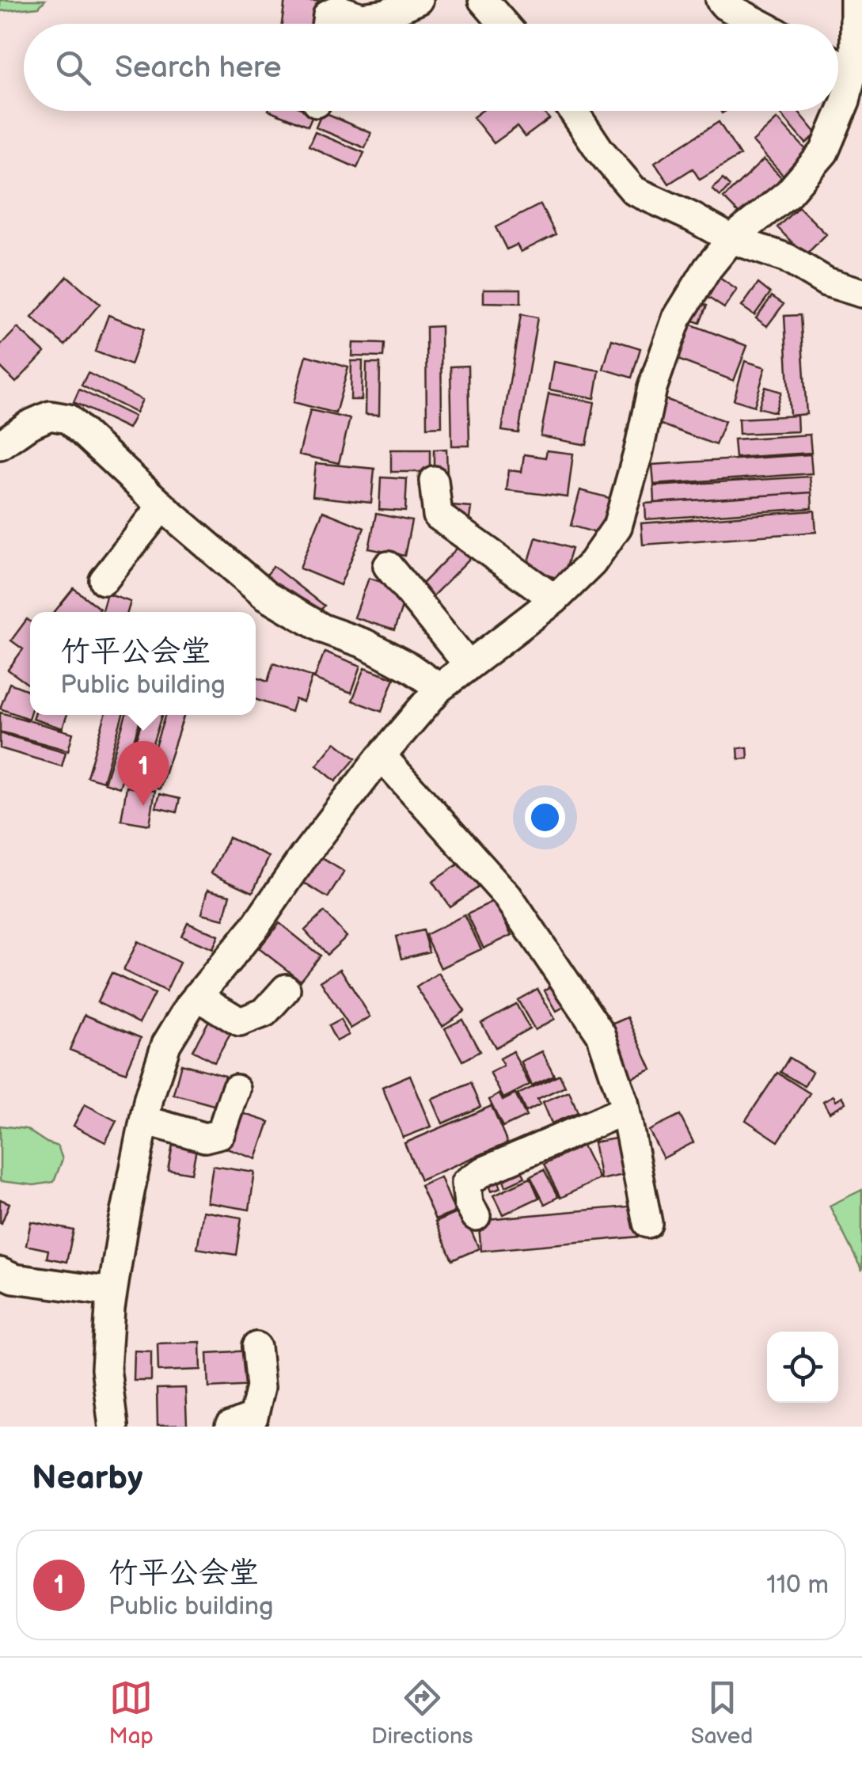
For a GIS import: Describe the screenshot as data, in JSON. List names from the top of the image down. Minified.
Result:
{"page":{"search":"Search here","popup":["竹平公会堂","Public building"],"pins":"1","heading":"Nearby","list":[{"mark":"1","name":"竹平公会堂","note":"Public building","value":"110 m"}],"nav":["Map","Directions","Saved"]}}
